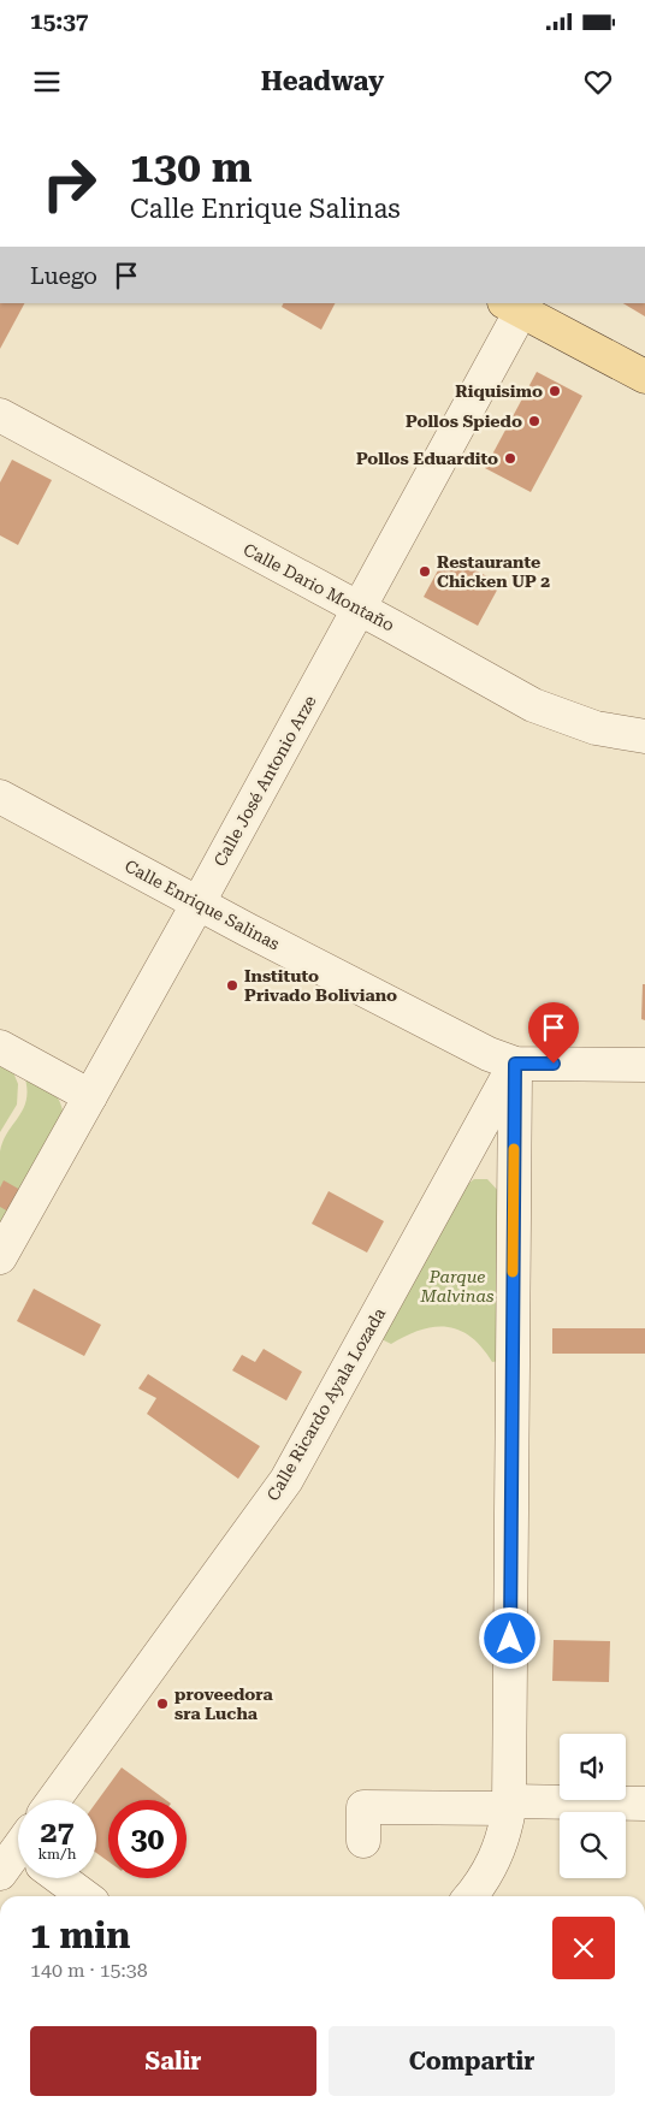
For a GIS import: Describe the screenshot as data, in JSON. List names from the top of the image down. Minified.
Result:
{"streets":{"street":["Calle Dario Montaño","Calle José Antonio Arze","Calle Enrique Salinas","Calle Ricardo Ayala Lozada"]},"crossings":[["Calle Dario Montaño","Calle José Antonio Arze"],["Calle José Antonio Arze","Calle Enrique Salinas"],["Calle Enrique Salinas","Calle Ricardo Ayala Lozada"]],"parks":["Parque Malvinas"],"places":["Riquisimo","Pollos Spiedo","Pollos Eduardito","Restaurante Chicken UP 2","Instituto Privado Boliviano","proveedora sra Lucha"],"page":{"status":"15:37","header":"Headway","turn":["130 m","Calle Enrique Salinas"],"then":"Luego","speed":"27 km/h","limit":"30","heading":["1 min","140 m · 15:38"],"buttons":["Salir","Compartir"]}}
